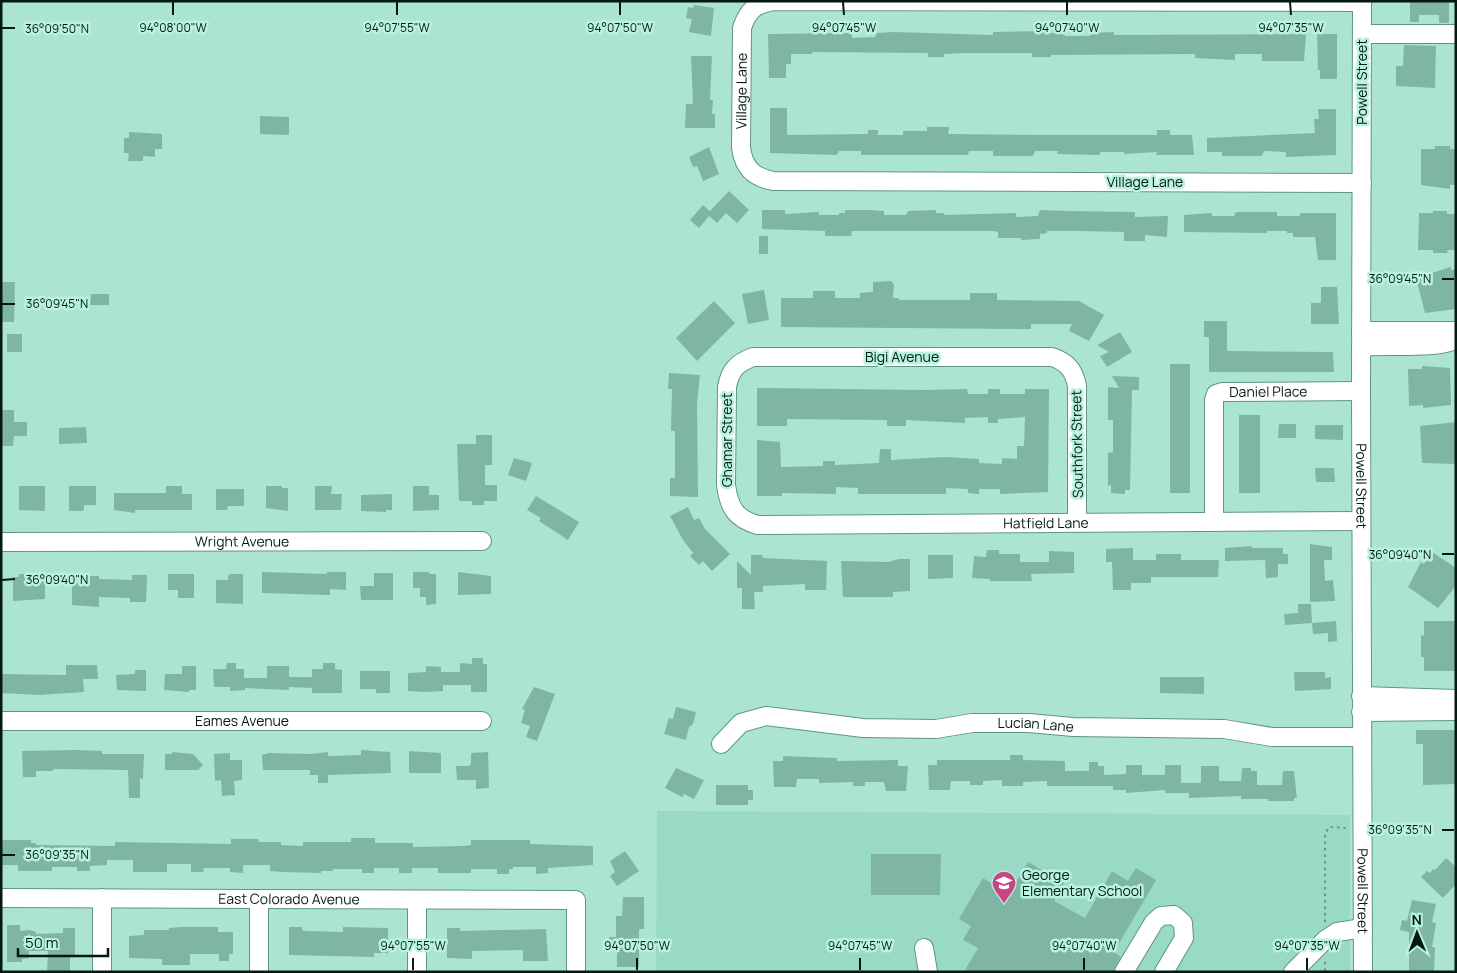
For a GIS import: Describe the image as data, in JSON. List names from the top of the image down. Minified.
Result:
{"streets":{"street":["Powell Street","Village Lane","Bigi Avenue","Daniel Place","Ghamar Street","Southfork Street","Hatfield Lane","Wright Avenue","Eames Avenue","Lucian Lane","East Colorado Avenue"]},"crossings":[["Powell Street","Village Lane"],["Powell Street","Daniel Place"],["Powell Street","Hatfield Lane"],["Powell Street","Lucian Lane"],["Bigi Avenue","Ghamar Street"],["Bigi Avenue","Southfork Street"],["Daniel Place","Hatfield Lane"],["Ghamar Street","Hatfield Lane"],["Southfork Street","Hatfield Lane"]],"places":{"school or university":["George Elementary School"]},"scale_bar":"50 m","north":"top","coordinates":["94°08'00\"W","94°07'55\"W","94°07'50\"W","94°07'45\"W","94°07'40\"W","94°07'35\"W","36°09'50\"N","36°09'45\"N","36°09'40\"N","36°09'35\"N"]}
